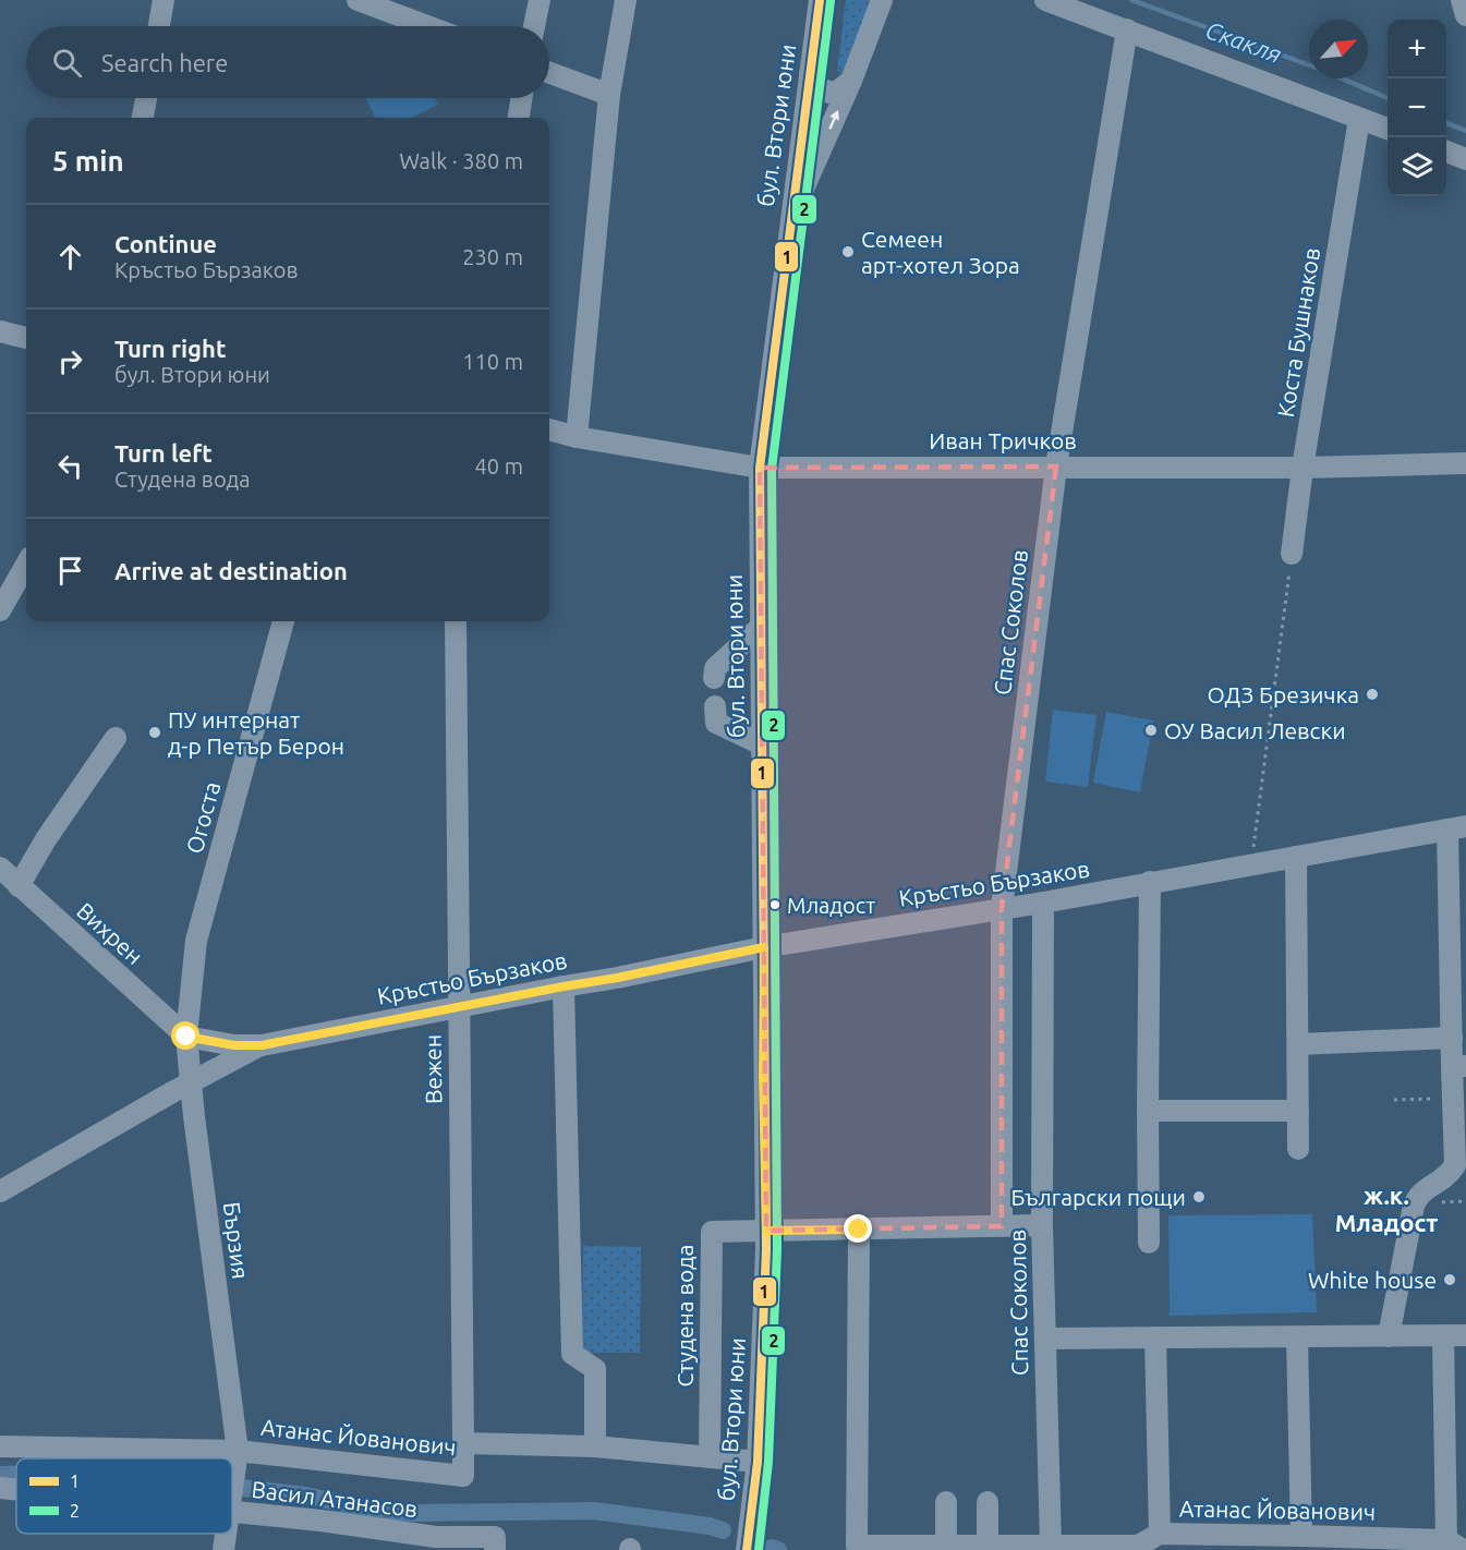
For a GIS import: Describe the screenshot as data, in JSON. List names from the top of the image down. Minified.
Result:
{"streets":{"street":["бул. Втори юни","Коста Бушнаков","Иван Тричков","Спас Соколов","Огоста","Кръстьо Бързаков","Вихрен","Вежен","Бързия","Студена вода","Атанас Йованович","Васил Атанасов"]},"crossings":[["бул. Втори юни","Иван Тричков"],["бул. Втори юни","Кръстьо Бързаков"],["бул. Втори юни","Студена вода"],["бул. Втори юни","Атанас Йованович"],["Коста Бушнаков","Иван Тричков"],["Иван Тричков","Спас Соколов"],["Спас Соколов","Кръстьо Бързаков"],["Спас Соколов","Студена вода"],["Спас Соколов","Атанас Йованович"],["Огоста","Кръстьо Бързаков"],["Огоста","Вихрен"],["Огоста","Бързия"],["Кръстьо Бързаков","Вихрен"],["Кръстьо Бързаков","Вежен"],["Кръстьо Бързаков","Бързия"],["Вихрен","Бързия"],["Вежен","Атанас Йованович"],["Бързия","Атанас Йованович"],["Студена вода","Атанас Йованович"]],"districts":["ж.к. Младост"],"water":["Скакля"],"places":["Семеен арт-хотел Зора","ОДЗ Брезичка","ОУ Васил Левски","ПУ интернат д-р Петър Берон","Младост","Български пощи","White house"],"lines":["transit line 1","transit line 2"],"legend":["1","2"],"north":"top right","page":{"map_buttons":["+","−"],"search":"Search here","heading":["5 min","Walk · 380 m"],"list":[["Continue","Кръстьо Бързаков","230 m"],["Turn right","бул. Втори юни","110 m"],["Turn left","Студена вода","40 m"],"Arrive at destination"]}}
